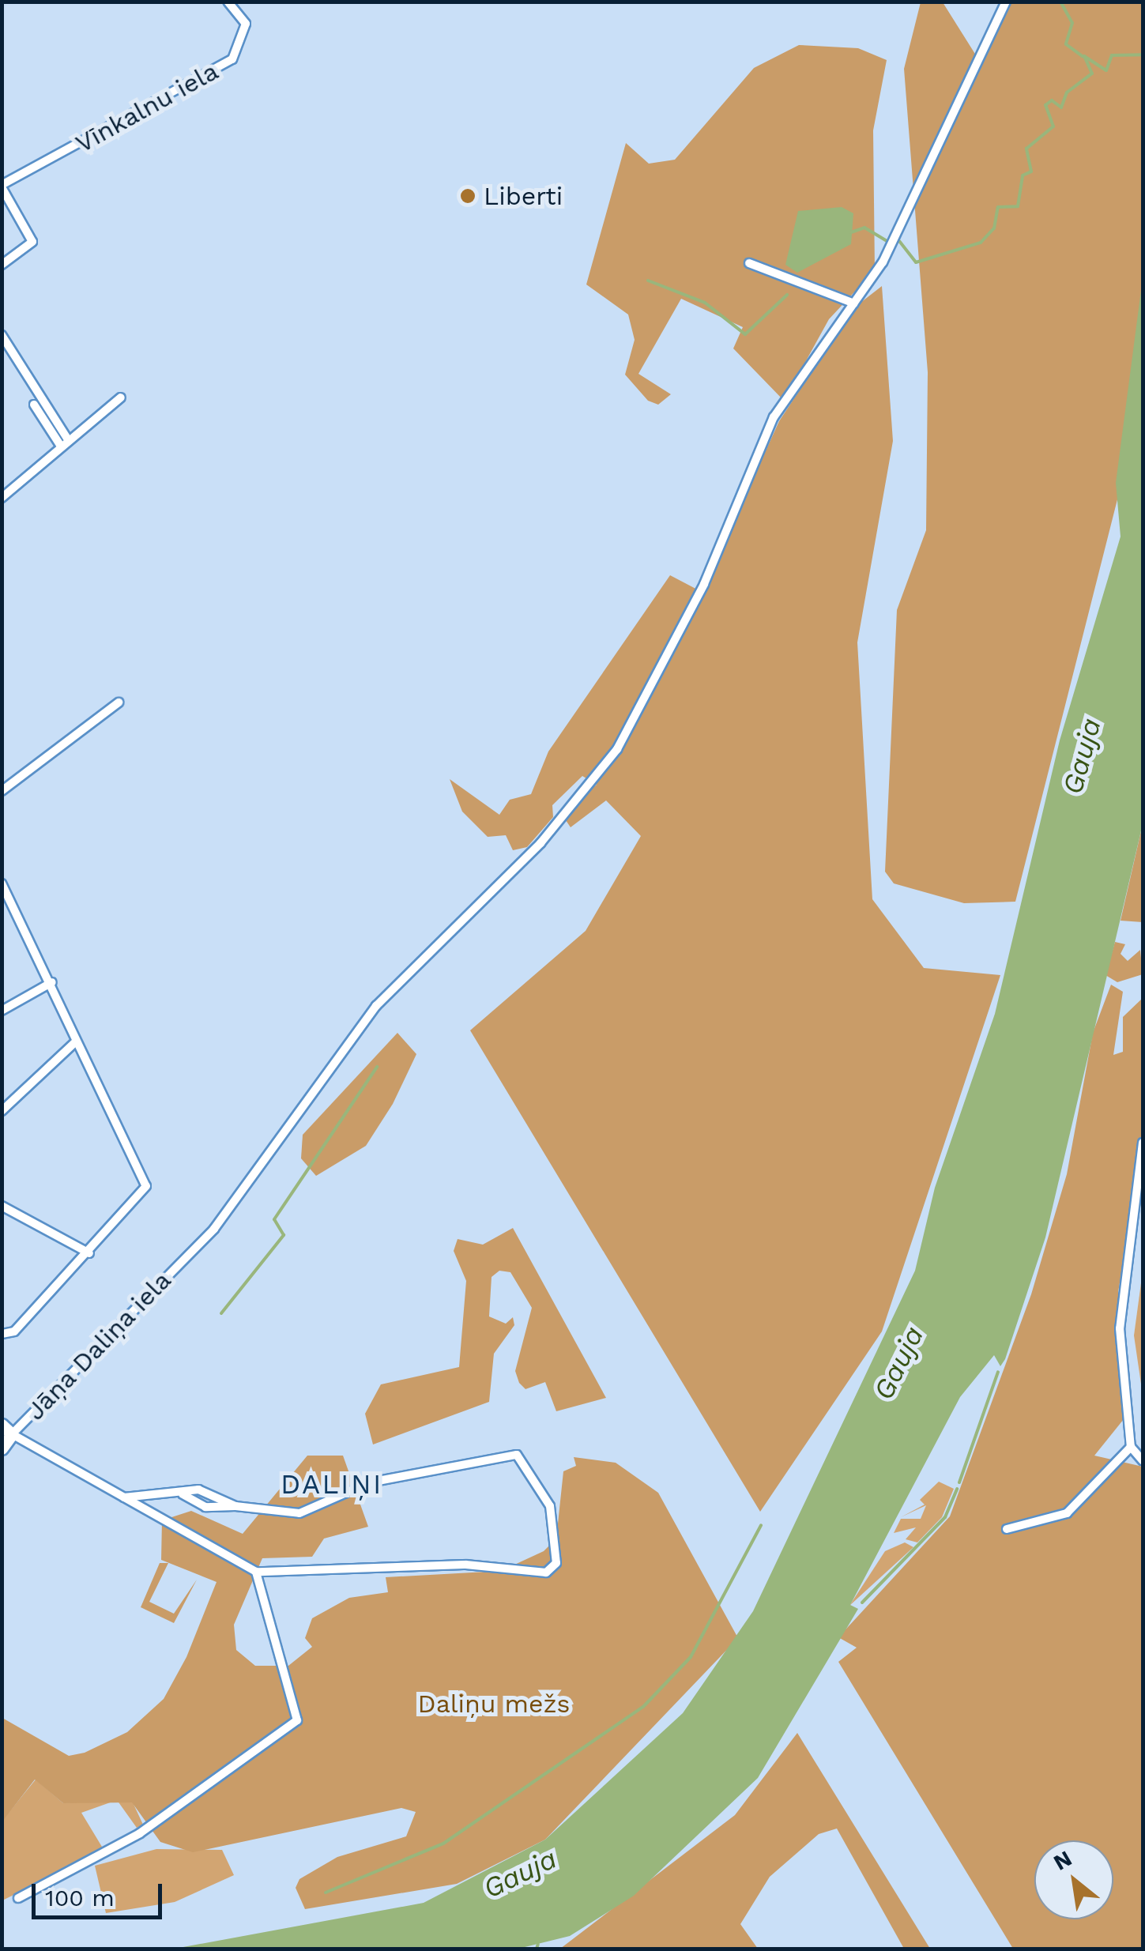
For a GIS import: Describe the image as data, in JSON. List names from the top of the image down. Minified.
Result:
{"streets":{"street":["Vīnkalnu iela","Jāņa Daliņa iela"]},"districts":["DALIŅI"],"water":["Gauja"],"parks":["Daliņu mežs"],"places":["Liberti"],"scale_bar":"100 m","north":"top left"}
